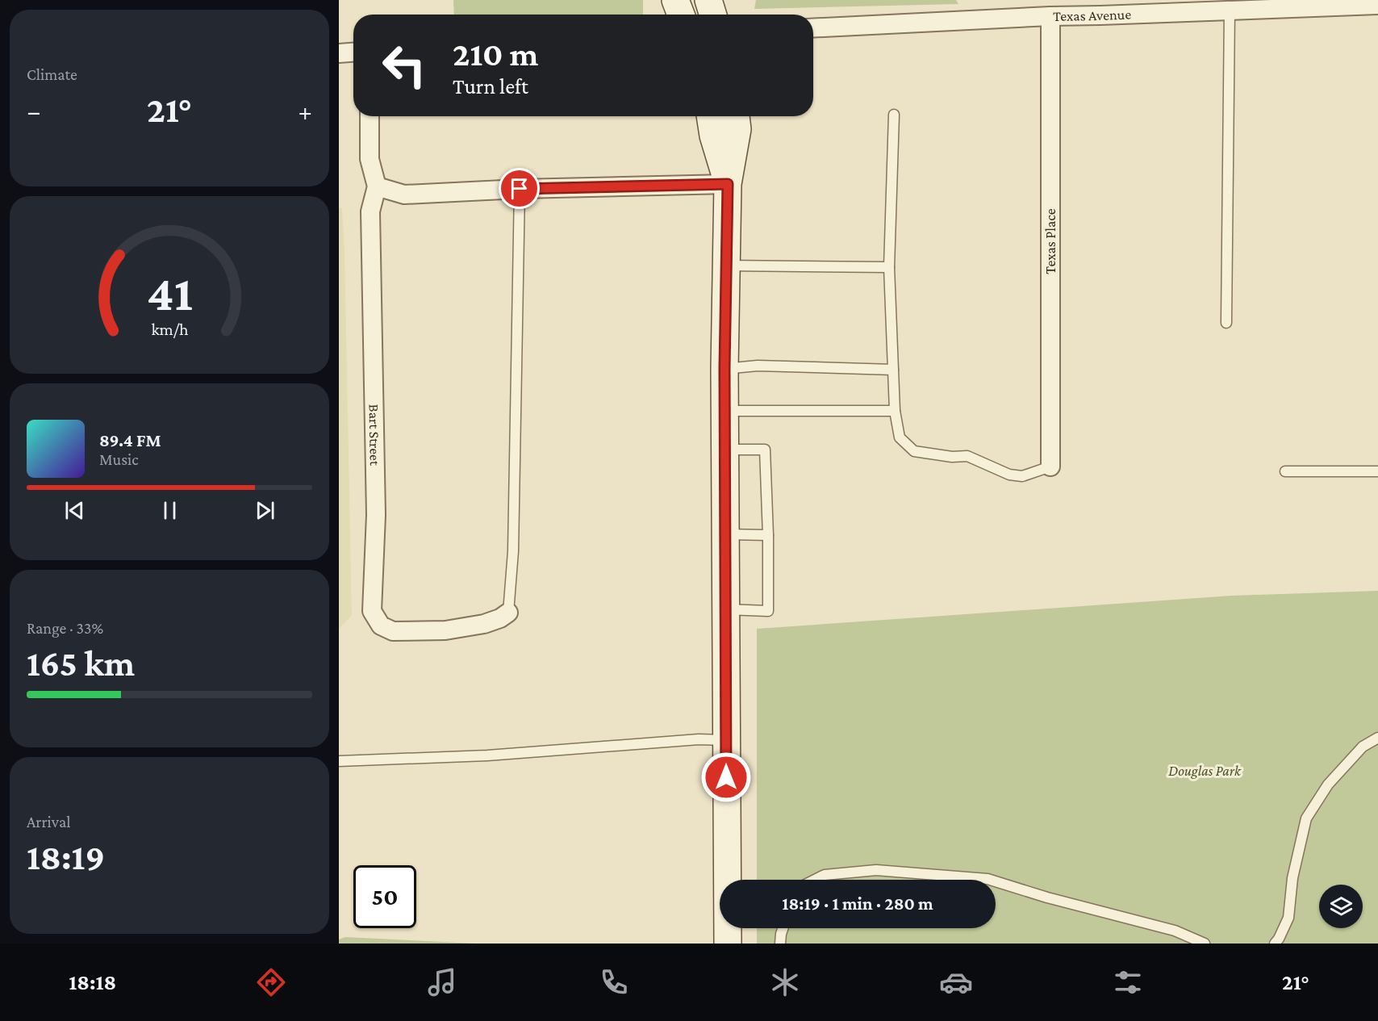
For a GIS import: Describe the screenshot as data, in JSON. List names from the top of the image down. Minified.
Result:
{"streets":{"street":["Texas Avenue","Texas Place","Bart Street"]},"crossings":[["Texas Avenue","Texas Place"]],"parks":["Douglas Park"],"page":{"tile":["Climate",["Range · 33%","165 km"],["Arrival","18:19"]],"turn":["210 m","Turn left"],"heat":["−","21°","+"],"song":["89.4 FM","Music"],"limit":"50","trip":"18:19 · 1 min · 280 m","tabs":["18:18","21°"],"gauge":["41","km/h"]}}
